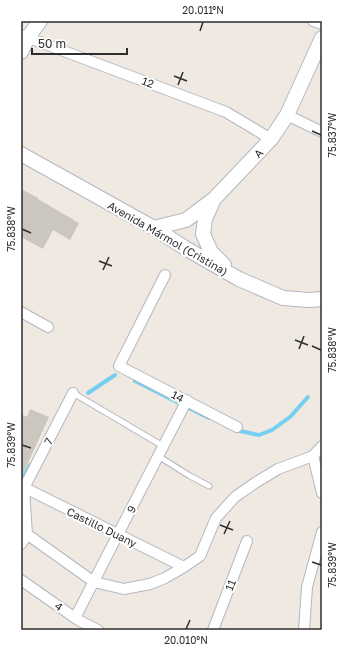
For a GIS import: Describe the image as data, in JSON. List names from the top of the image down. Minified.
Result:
{"streets":{"main road":["A","Avenida Mármol (Cristina)"],"street":["12","14","7","9","Castillo Duany","11","4"]},"crossings":[["12","A"],["A","Avenida Mármol (Cristina)"],["14","9"],["7","Castillo Duany"],["9","Castillo Duany"],["9","4"]],"scale_bar":"50 m","coordinates":["20.011°N","75.837°W","75.838°W","75.839°W","20.010°N"]}
